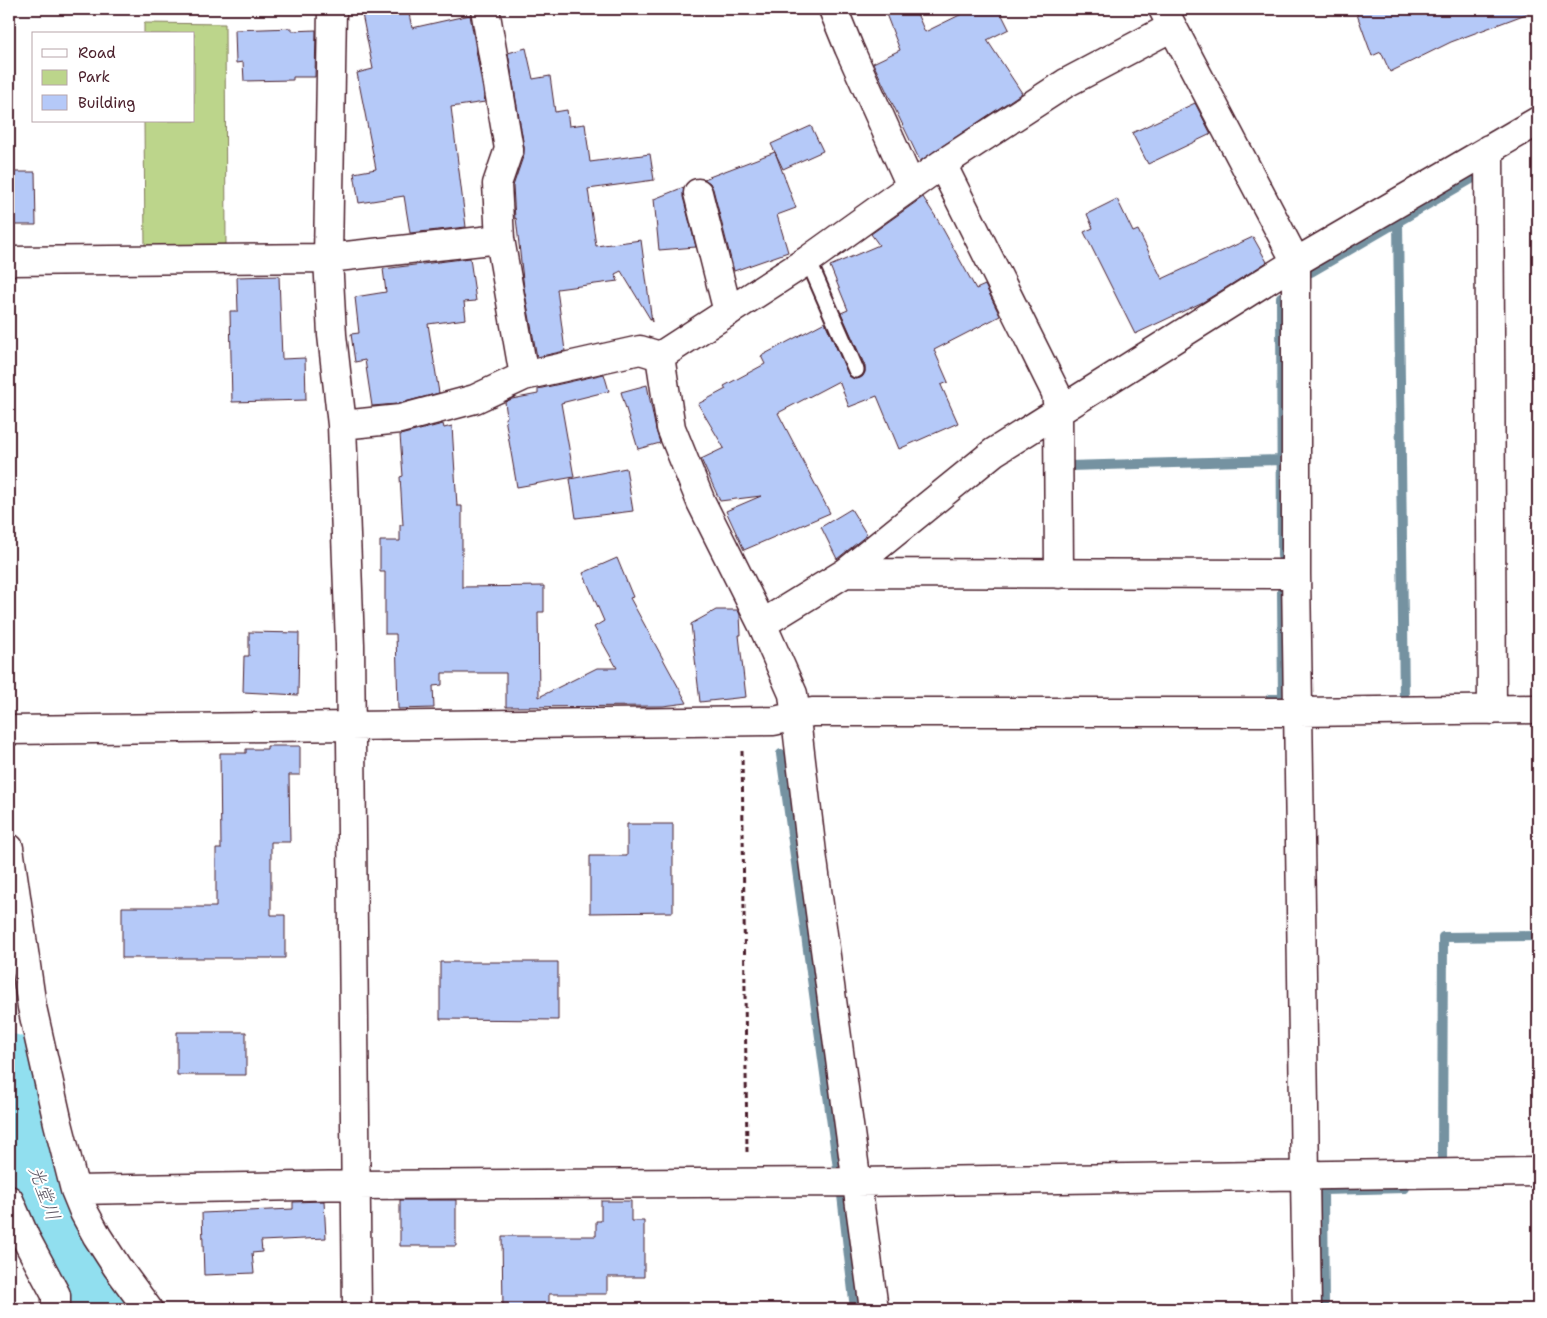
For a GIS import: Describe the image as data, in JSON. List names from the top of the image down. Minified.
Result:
{"water":["光堂川"],"legend":["Road","Park","Building"]}
